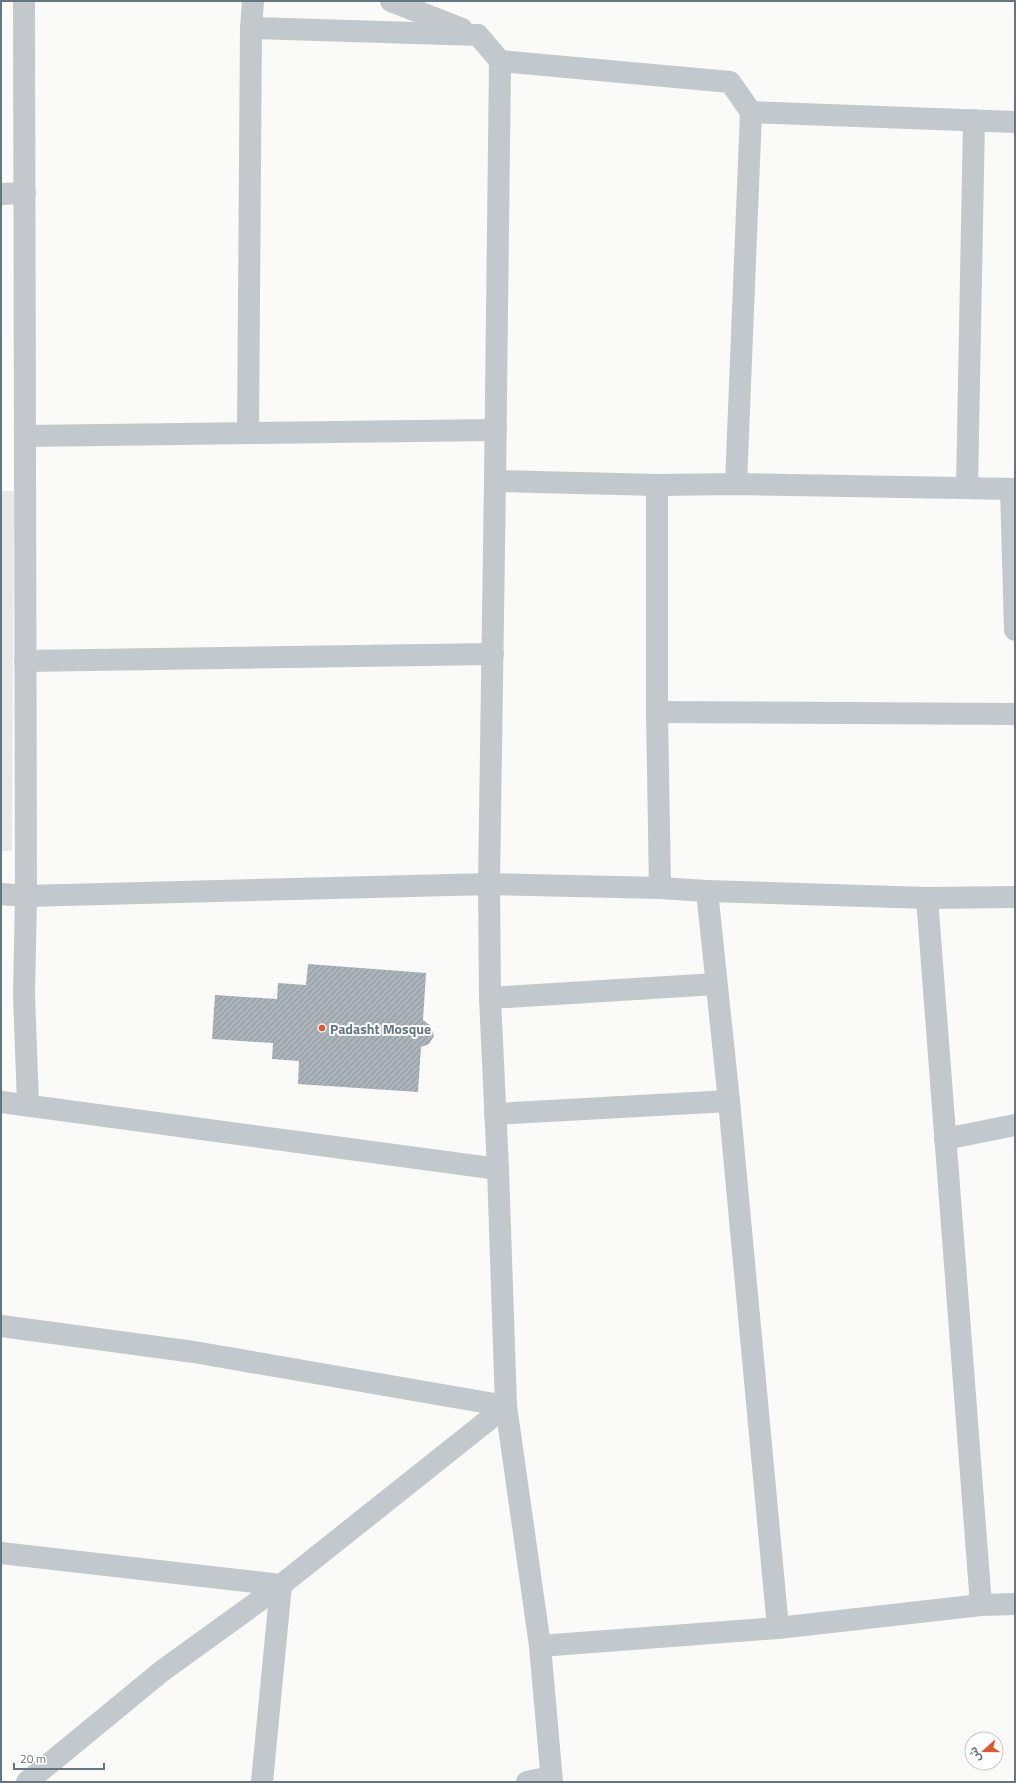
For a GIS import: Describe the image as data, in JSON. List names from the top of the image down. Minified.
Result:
{"places":["Padasht Mosque"],"scale_bar":"20 m","north":"left"}
